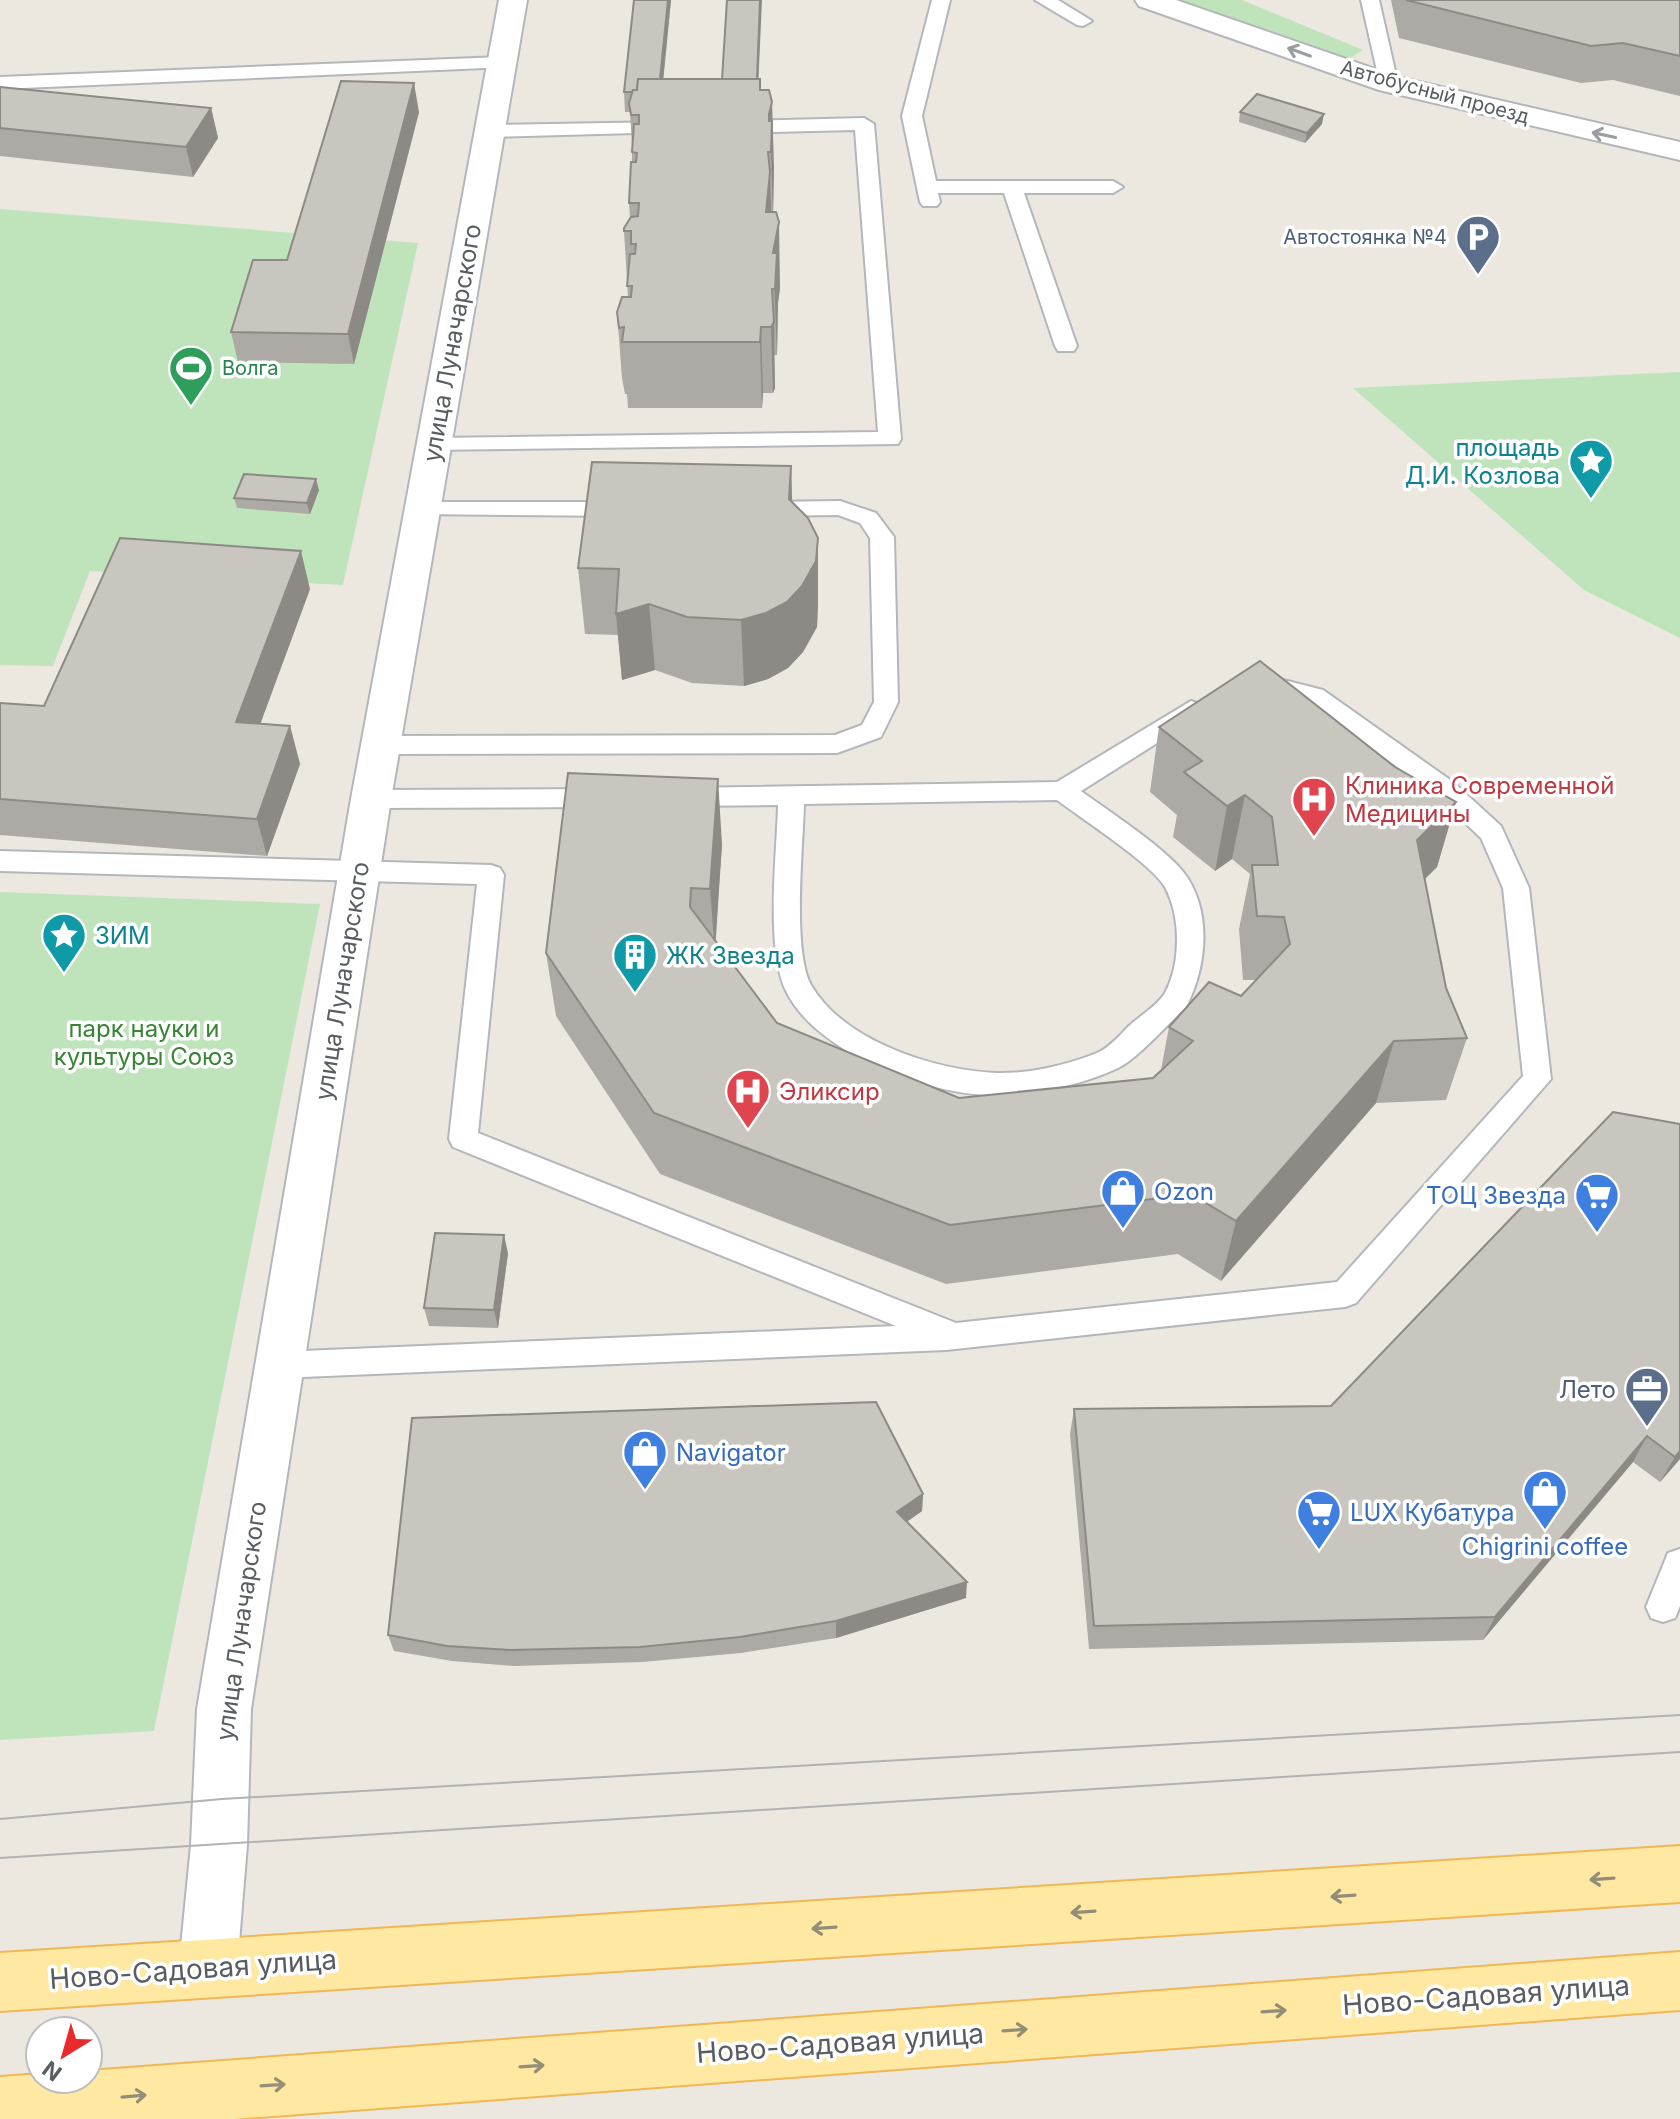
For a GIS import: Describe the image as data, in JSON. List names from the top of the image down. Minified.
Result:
{"streets":{"main road":["Ново-Садовая улица"],"street":["Автобусный проезд","улица Луначарского"]},"crossings":[["улица Луначарского","Ново-Садовая улица"]],"one_way":["Автобусный проезд"],"parks":["парк науки и культуры Союз"],"places":{"parking":["Автостоянка №4"],"sports":["Волга"],"place":["площадь Д.И. Козлова","ЗИМ"],"hospital":["Клиника Современной Медицины","Эликсир"],"building":["ЖК Звезда"],"shop":["Ozon","Navigator","Chigrini coffee"],"supermarket":["ТОЦ Звезда","LUX Кубатура"],"office":["Лето"]},"north":"bottom left"}
